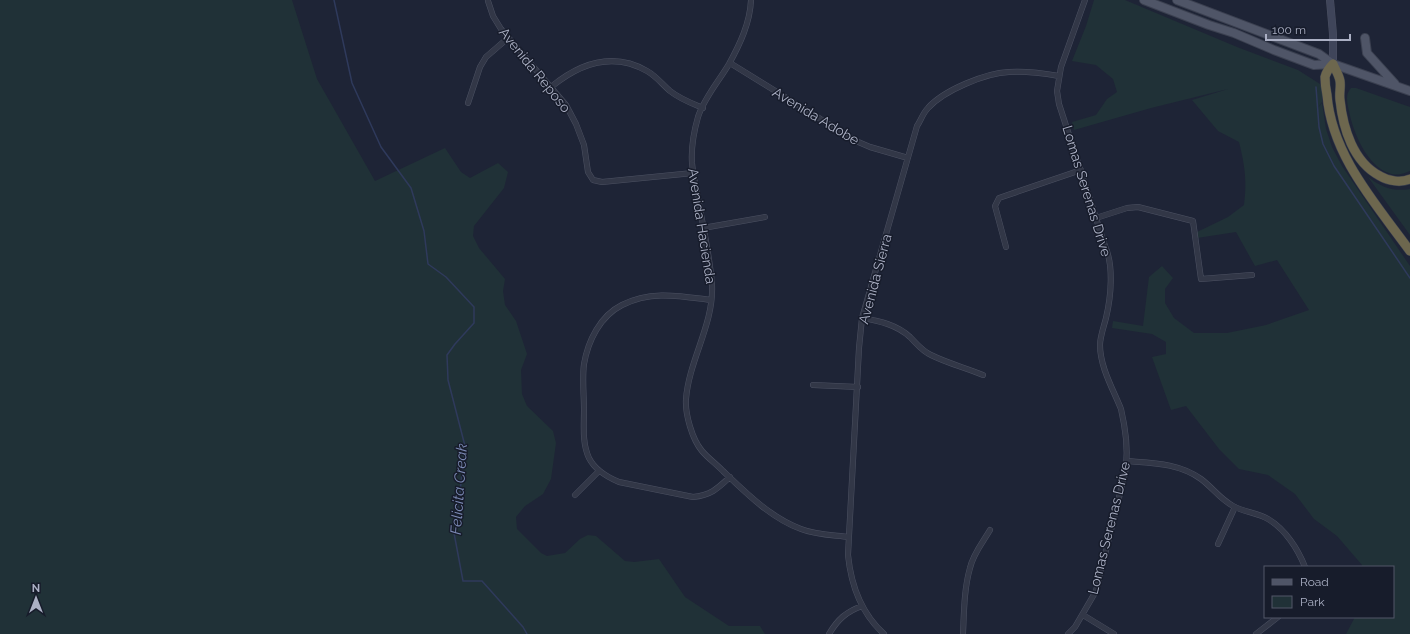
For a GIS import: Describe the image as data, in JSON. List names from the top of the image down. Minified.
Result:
{"streets":{"street":["Avenida Reposo","Avenida Adobe","Lomas Serenas Drive","Avenida Hacienda","Avenida Sierra"]},"crossings":[["Avenida Reposo","Avenida Hacienda"],["Avenida Adobe","Avenida Hacienda"],["Avenida Adobe","Avenida Sierra"],["Lomas Serenas Drive","Avenida Sierra"],["Avenida Hacienda","Avenida Sierra"]],"water":["Felicita Creak"],"legend":["Road","Park"],"scale_bar":"100 m","north":"top"}
